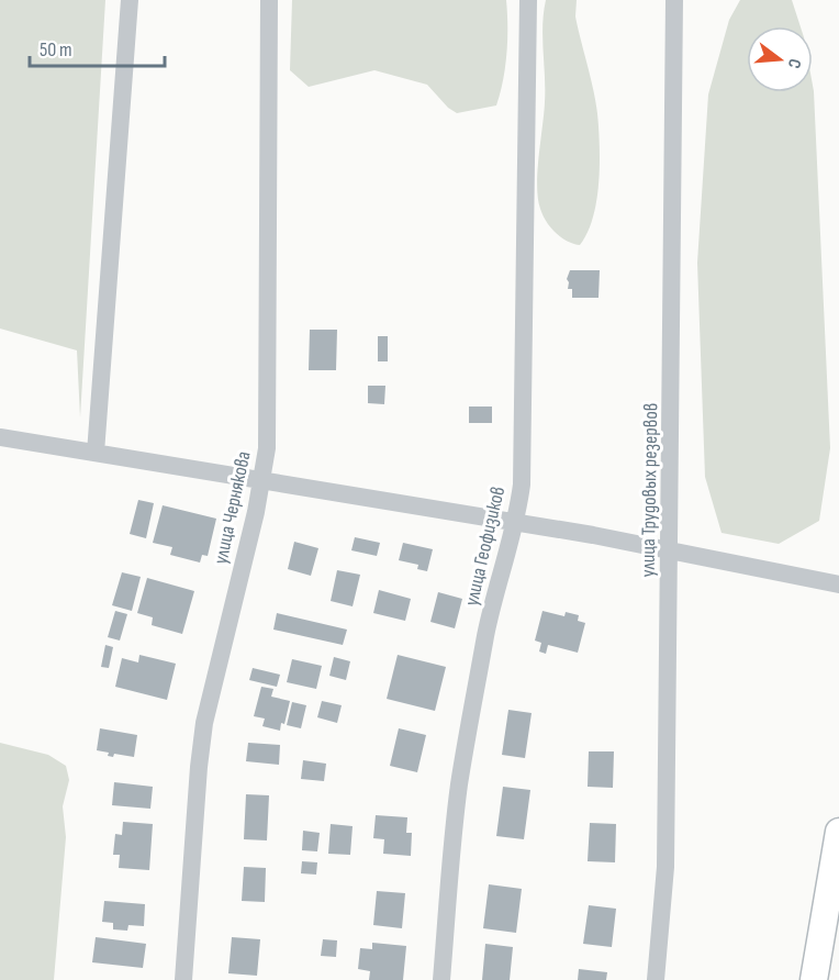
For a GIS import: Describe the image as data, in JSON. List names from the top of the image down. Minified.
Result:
{"streets":{"street":["улица Трудовых резервов","улица Чернякова","улица Геофизиков"]},"scale_bar":"50 m","north":"right"}
